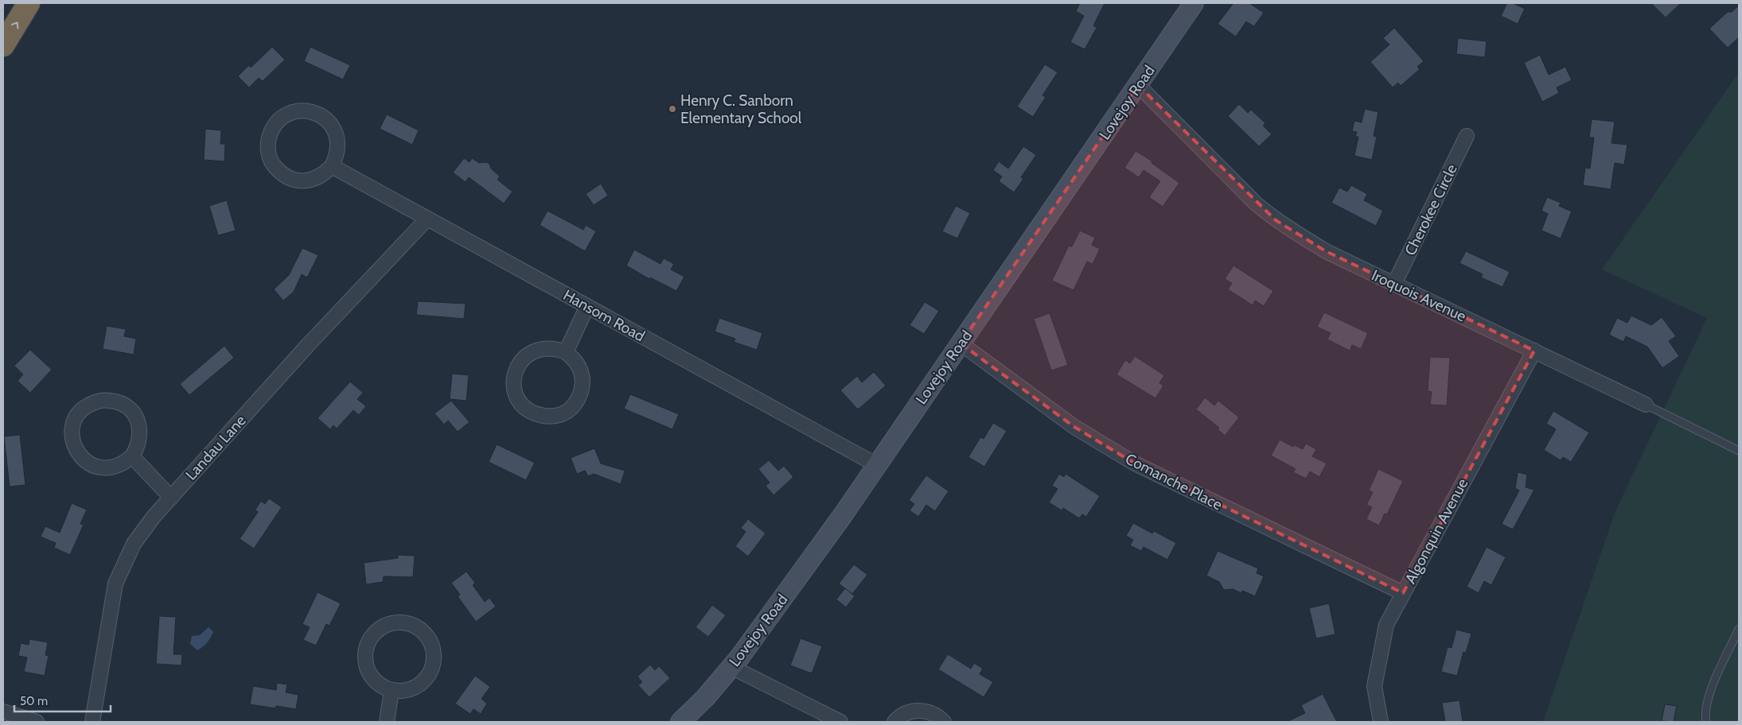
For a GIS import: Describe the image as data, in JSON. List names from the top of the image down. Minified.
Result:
{"streets":{"main road":["Lovejoy Road"],"street":["Cherokee Circle","Iroquois Avenue","Hansom Road","Landau Lane","Comanche Place","Algonquin Avenue"]},"crossings":[["Lovejoy Road","Iroquois Avenue"],["Lovejoy Road","Hansom Road"],["Lovejoy Road","Comanche Place"],["Cherokee Circle","Iroquois Avenue"],["Iroquois Avenue","Algonquin Avenue"],["Hansom Road","Landau Lane"],["Comanche Place","Algonquin Avenue"]],"places":["Henry C. Sanborn Elementary School"],"scale_bar":"50 m"}
